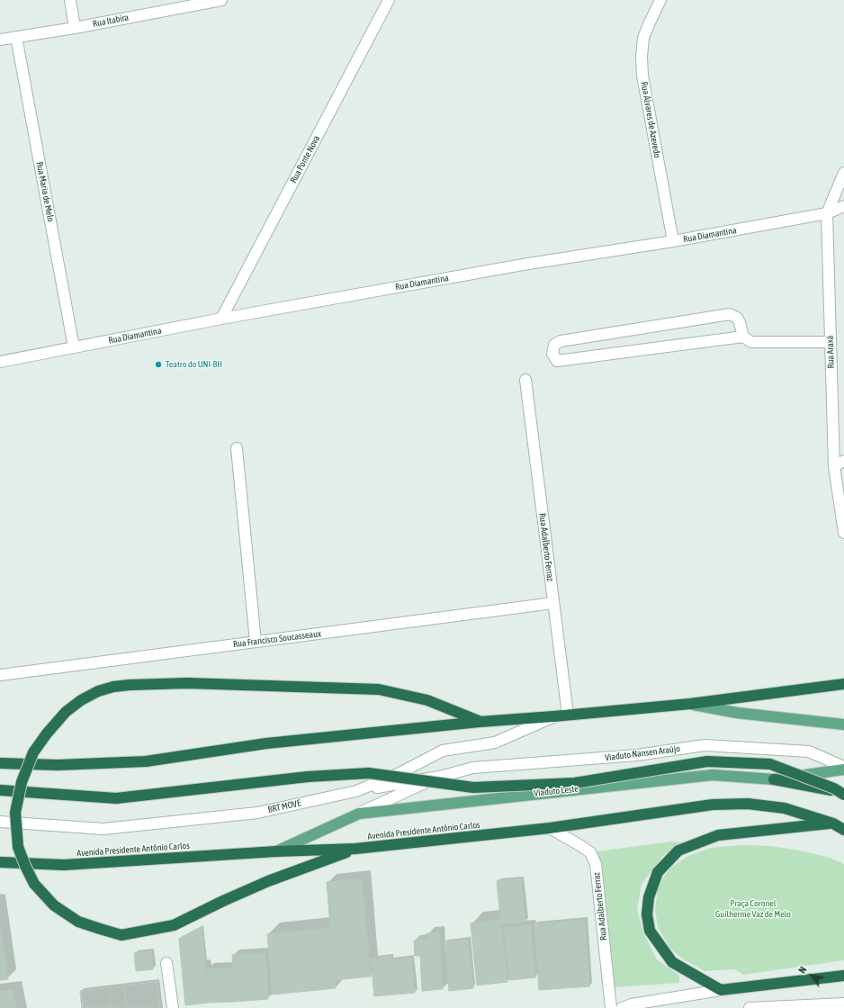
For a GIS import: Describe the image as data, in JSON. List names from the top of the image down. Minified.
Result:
{"streets":{"highway":["Avenida Presidente Antônio Carlos"],"main road":["Viaduto Leste"],"street":["Rua Itabira","Rua Álvares de Azevedo","Rua Ponte Nova","Rua Maria de Melo","Rua Diamantina","Rua Araxá","Rua Adalberto Ferraz","Rua Francisco Soucasseaux","Viaduto Nansen Araújo","BRT MOVE"]},"crossings":[["Rua Itabira","Rua Maria de Melo"],["Rua Álvares de Azevedo","Rua Diamantina"],["Rua Ponte Nova","Rua Diamantina"],["Rua Maria de Melo","Rua Diamantina"],["Rua Diamantina","Rua Araxá"],["Rua Adalberto Ferraz","Rua Francisco Soucasseaux"],["Rua Adalberto Ferraz","Avenida Presidente Antônio Carlos"],["Viaduto Nansen Araújo","Viaduto Leste"],["Viaduto Nansen Araújo","BRT MOVE"],["Viaduto Leste","Avenida Presidente Antônio Carlos"]],"parks":["Praça Coronel Guilherme Vaz de Melo"],"places":["Teatro do UNI-BH"],"north":"top left"}
